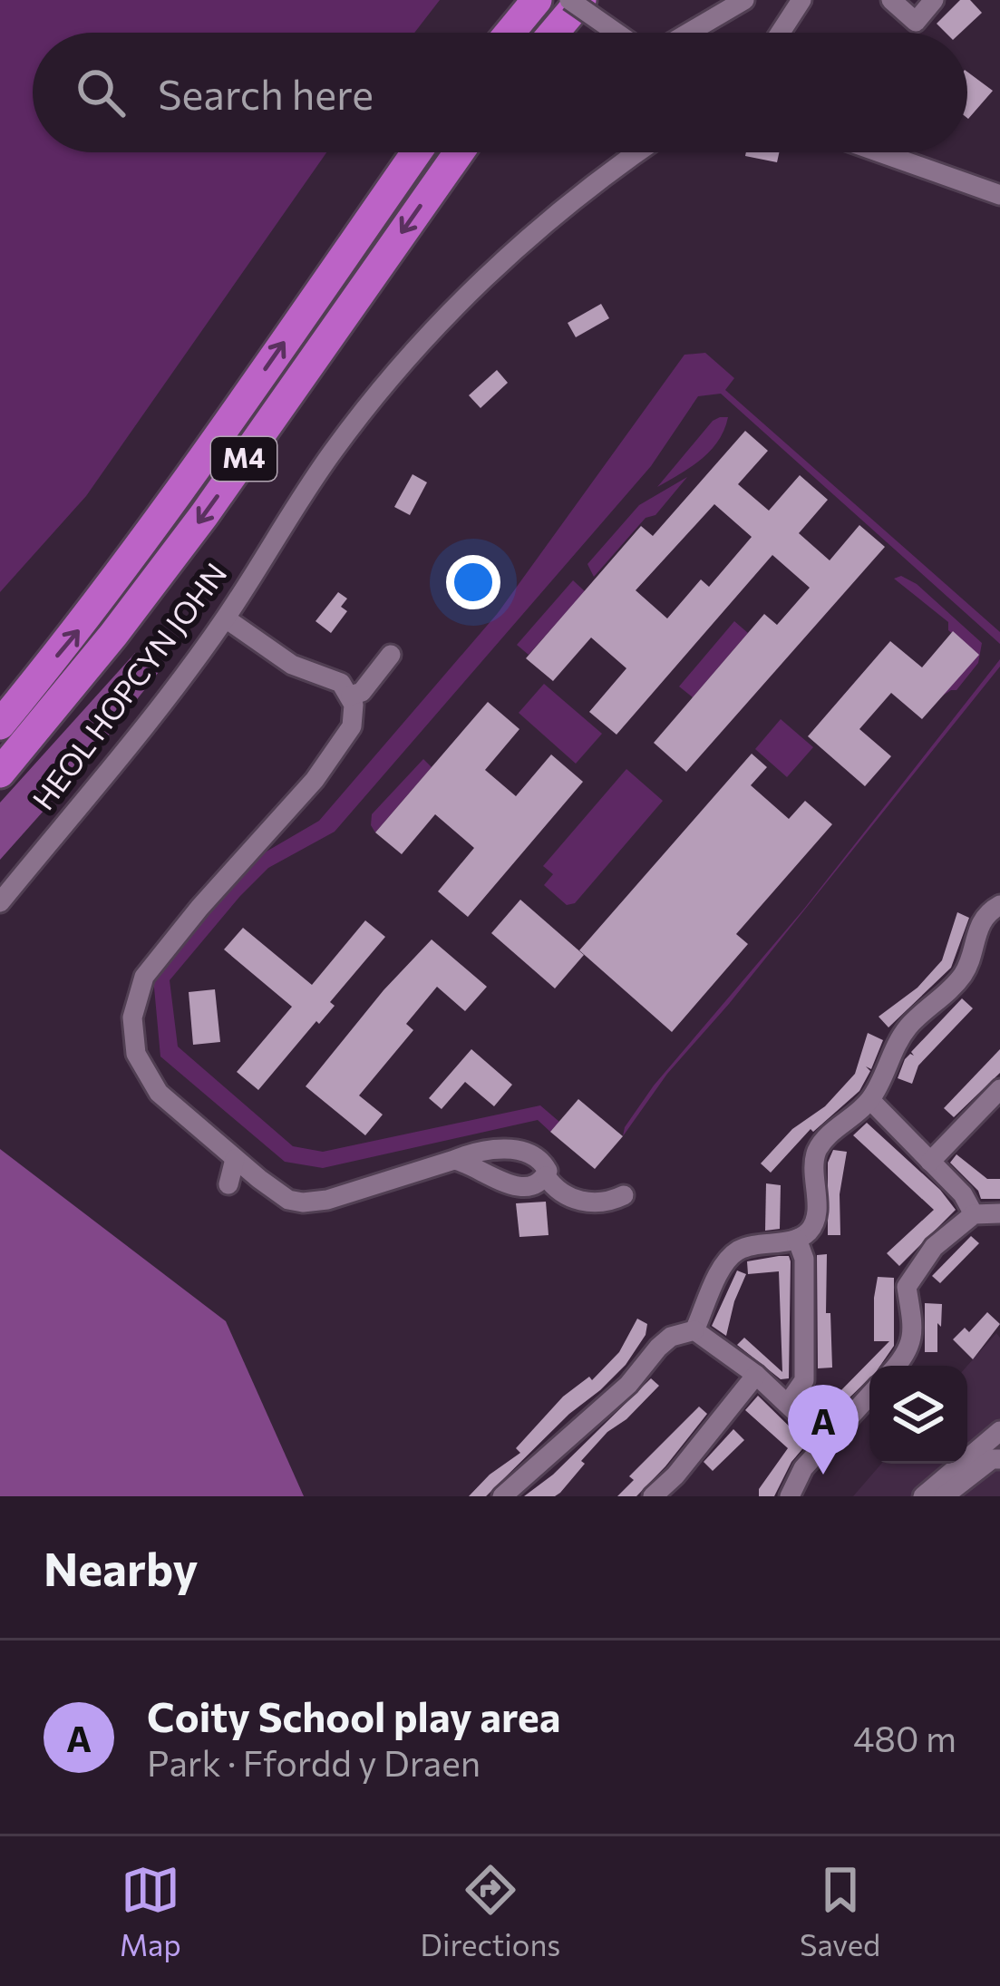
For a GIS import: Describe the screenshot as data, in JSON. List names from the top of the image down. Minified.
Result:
{"streets":{"highway":["M4"],"street":["HEOL HOPCYN JOHN"]},"page":{"search":"Search here","pins":"A","heading":"Nearby","list":[{"mark":"A","name":"Coity School play area","note":"Park · Ffordd y Draen","value":"480 m"}],"nav":["Map","Directions","Saved"]}}
